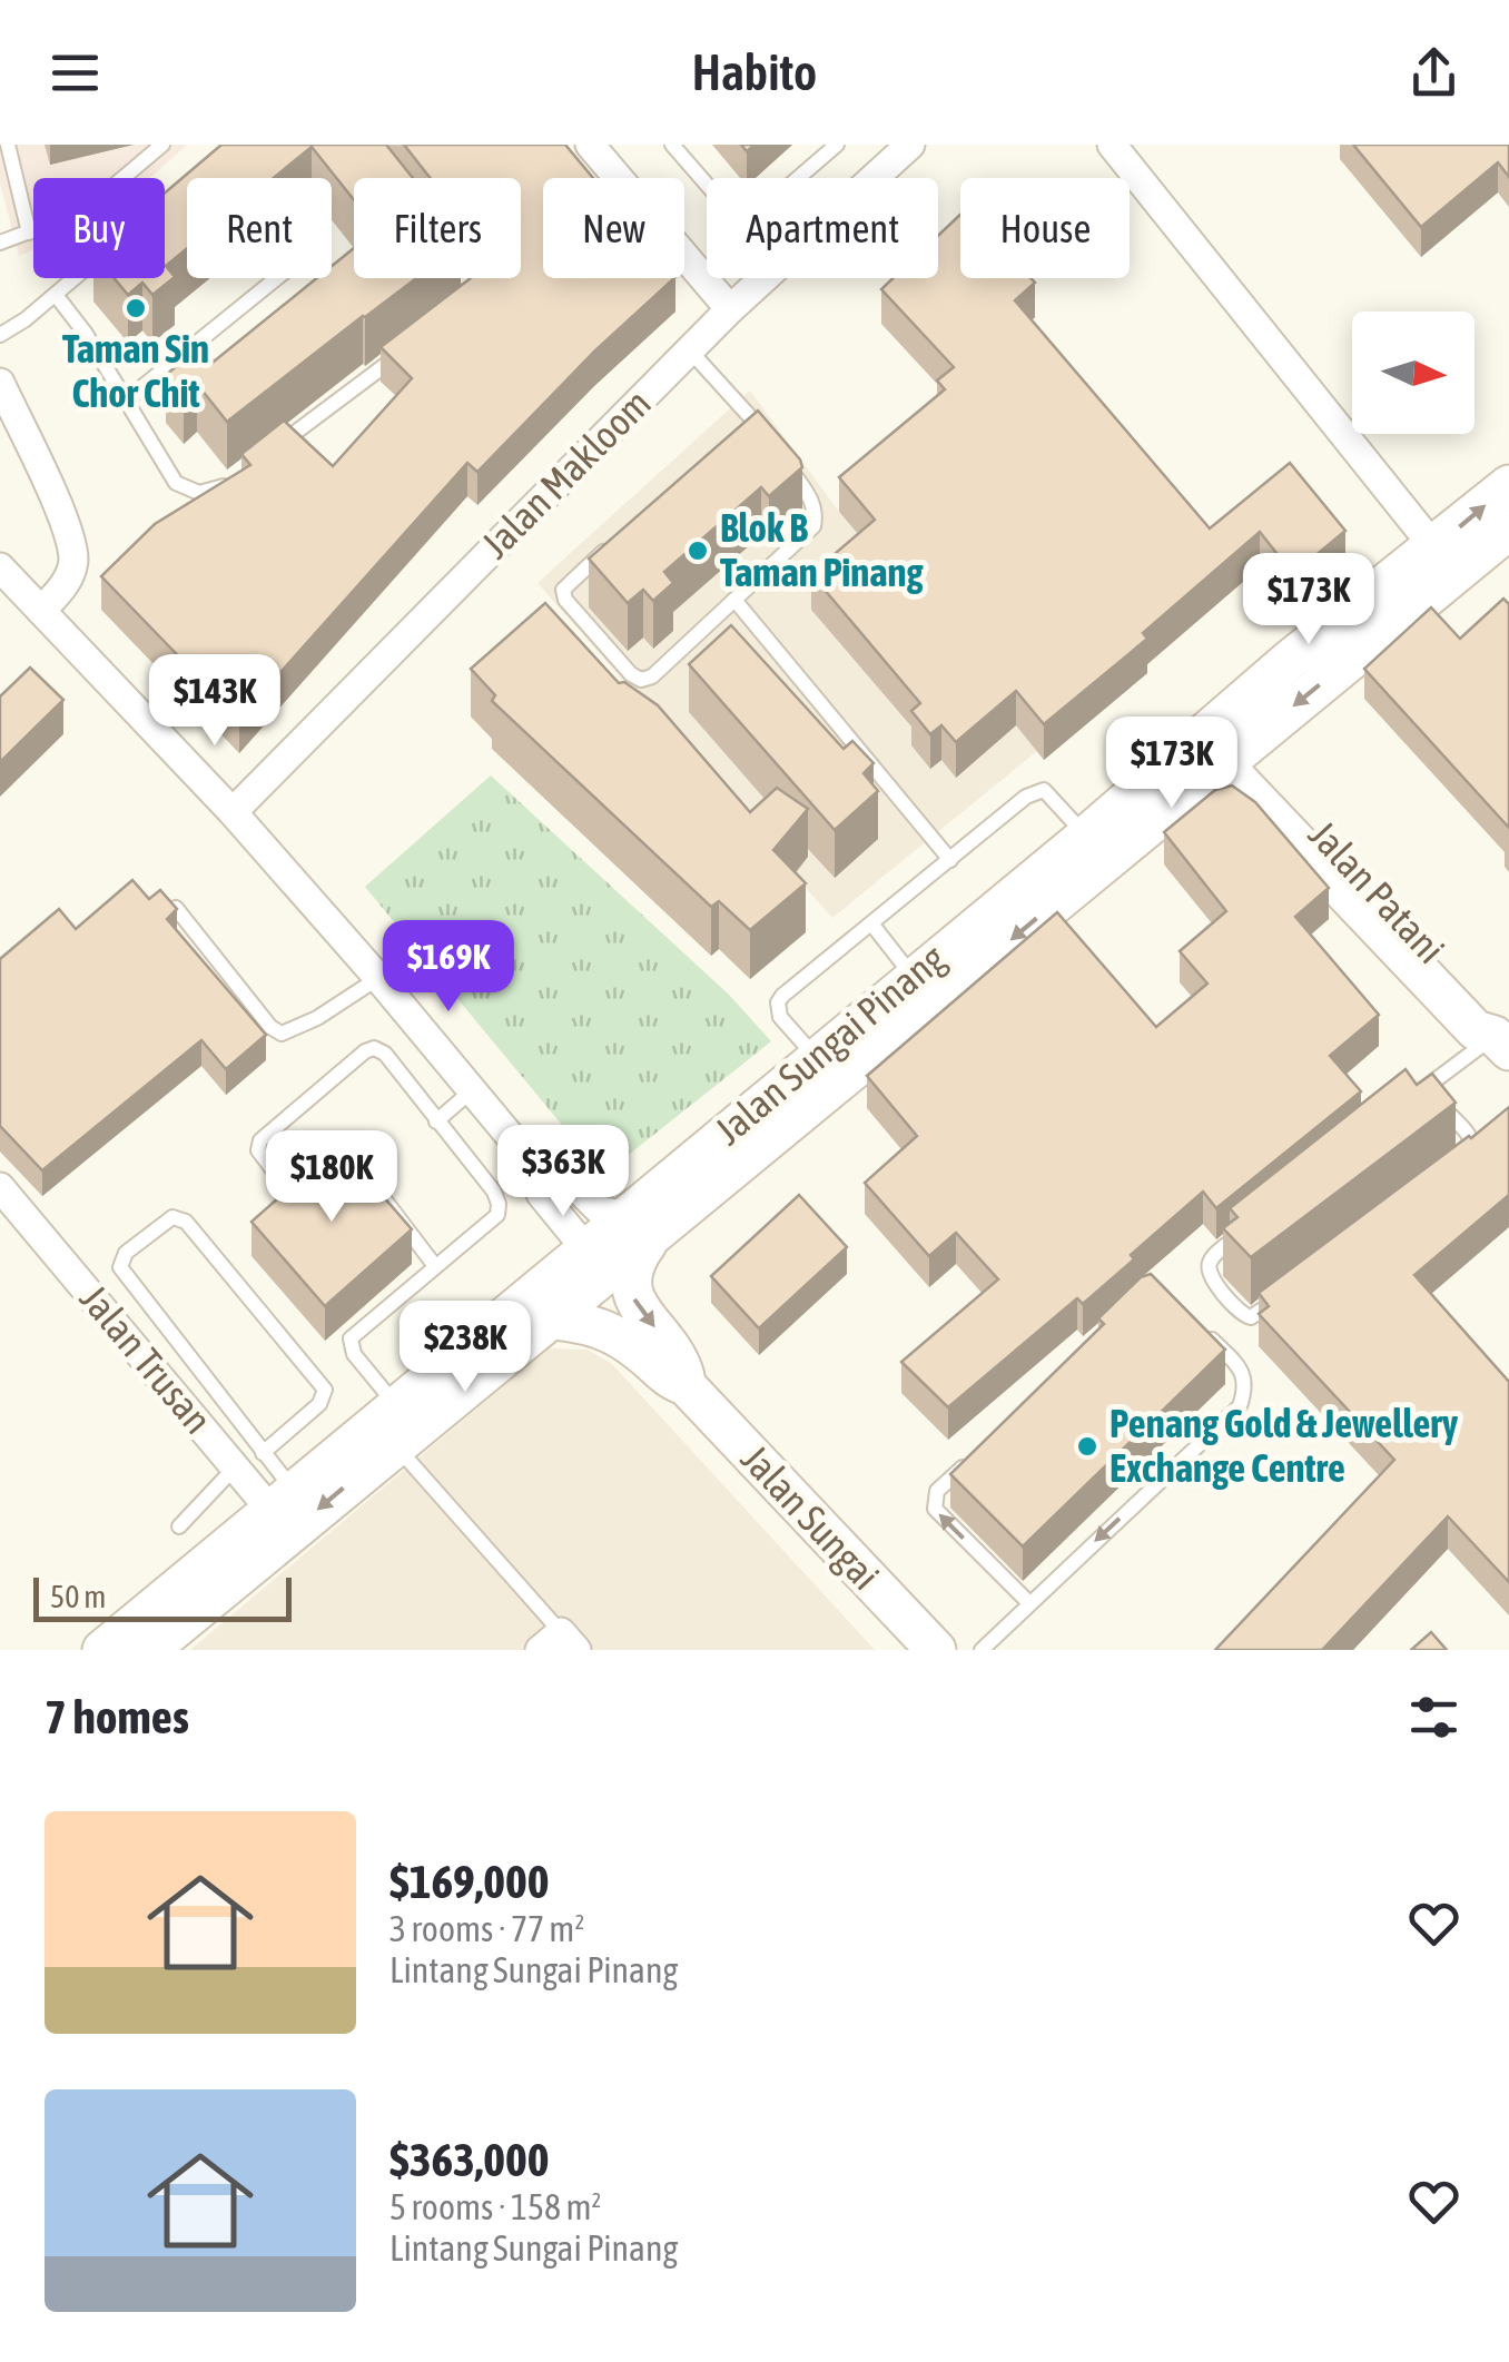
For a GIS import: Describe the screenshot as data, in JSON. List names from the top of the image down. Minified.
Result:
{"streets":{"main road":["Jalan Patani","Jalan Sungai Pinang","Jalan Sungai"],"street":["Jalan Makloom","Jalan Trusan"]},"crossings":[["Jalan Patani","Jalan Sungai Pinang"],["Jalan Sungai Pinang","Jalan Trusan"],["Jalan Sungai Pinang","Jalan Sungai"]],"places":["Taman Sin Chor Chit","Blok B Taman Pinang","Penang Gold & Jewellery Exchange Centre"],"scale_bar":"50 m","north":"right","page":{"header":"Habito","chip":["Buy","Rent","Filters","New","Apartment","House"],"price":["$173K","$143K","$173K","$169K","$363K","$180K","$238K"],"scale":"50 m","heading":"7 homes","list":[{"name":"$169,000","note":"3 rooms · 77 m² · Lintang Sungai Pinang"},{"name":"$363,000","note":"5 rooms · 158 m² · Lintang Sungai Pinang"}]}}
